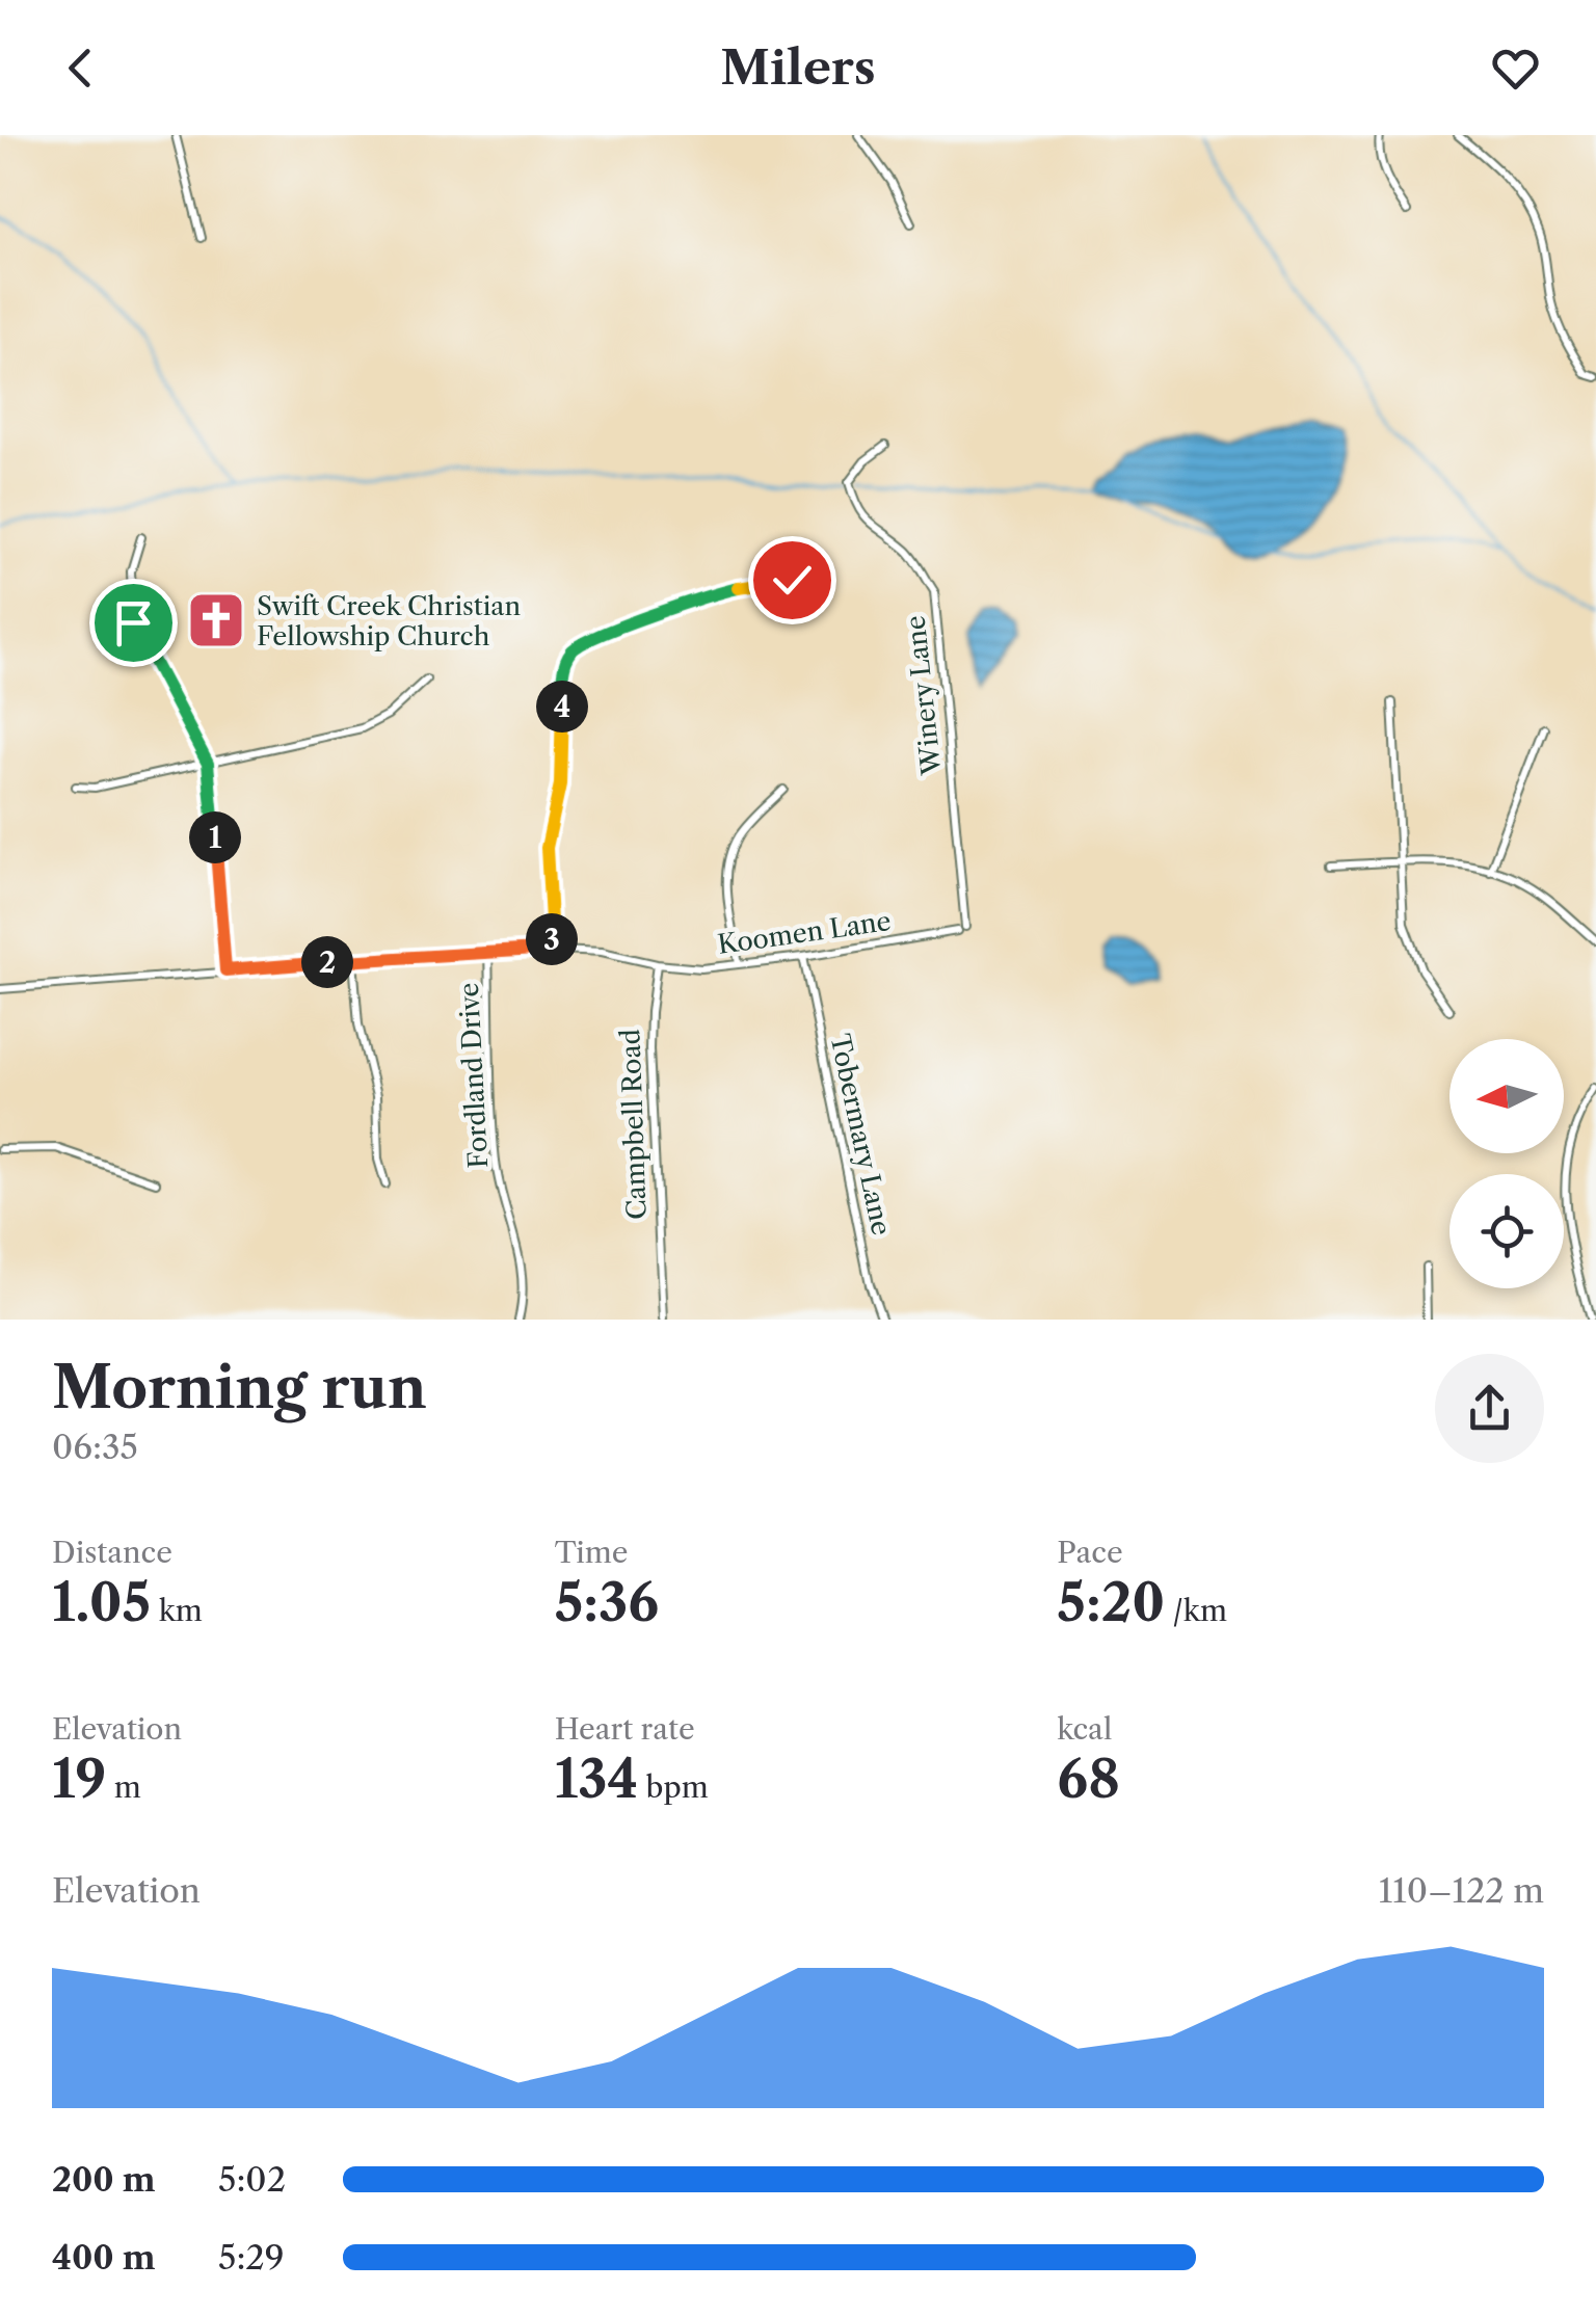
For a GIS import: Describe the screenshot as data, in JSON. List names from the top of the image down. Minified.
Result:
{"streets":{"street":["Winery Lane","Koomen Lane","Fordland Drive","Campbell Road","Tobermary Lane"]},"crossings":[["Koomen Lane","Campbell Road"],["Koomen Lane","Tobermary Lane"]],"places":{"church":["Swift Creek Christian Fellowship Church"]},"north":"left","page":{"header":"Milers","pins":["4","1","3","2"],"heading":["Morning run","06:35"],"stats":[["Distance","1.05 km"],["Time","5:36"],["Pace","5:20 /km"],["Elevation","19 m"],["Heart rate","134 bpm"],["kcal","68"]],"chart":["Elevation","110–122 m"],"list":[{"name":"200 m","note":"5:02"},{"name":"400 m","note":"5:29"}]}}
